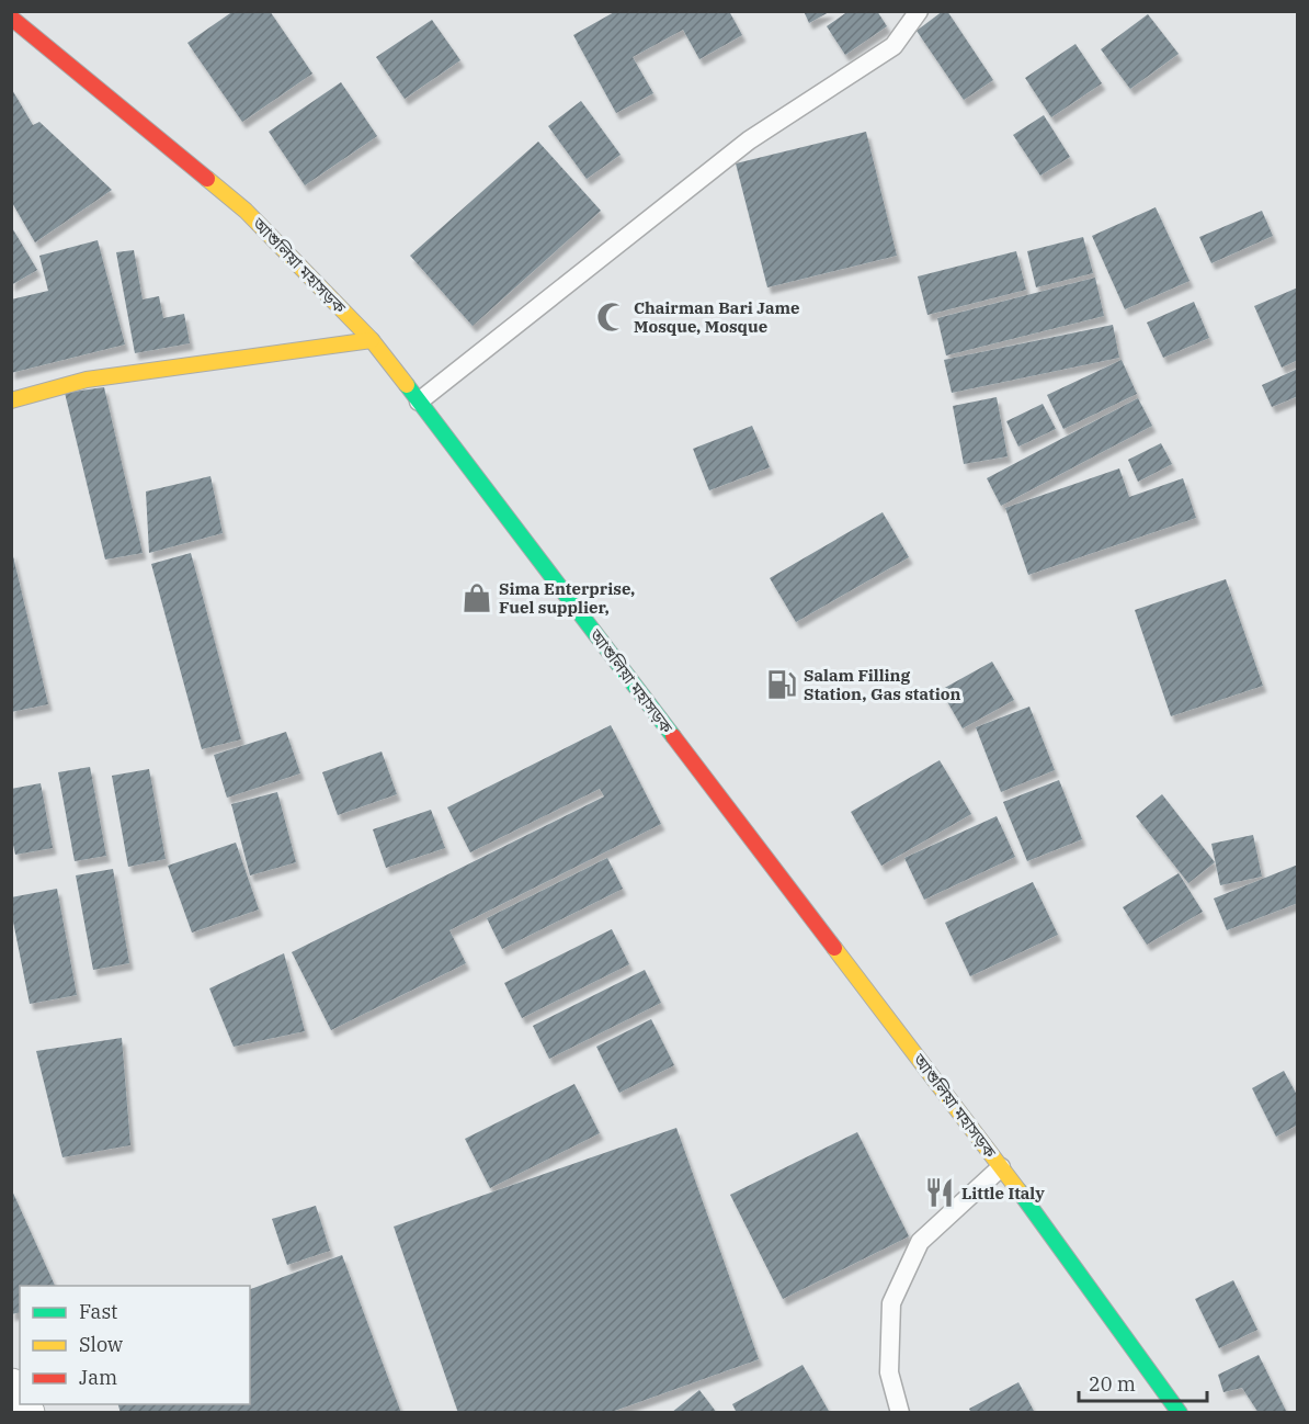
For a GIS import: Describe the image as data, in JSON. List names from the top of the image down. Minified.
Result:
{"streets":{"main road":["আশুলিয়া মহাসড়ক"]},"places":{"mosque":["Chairman Bari Jame Mosque, Mosque"],"shop":["Sima Enterprise, Fuel supplier,"],"fuel station":["Salam Filling Station, Gas station"],"restaurant":["Little Italy"]},"legend":["Fast","Slow","Jam"],"scale_bar":"20 m"}
